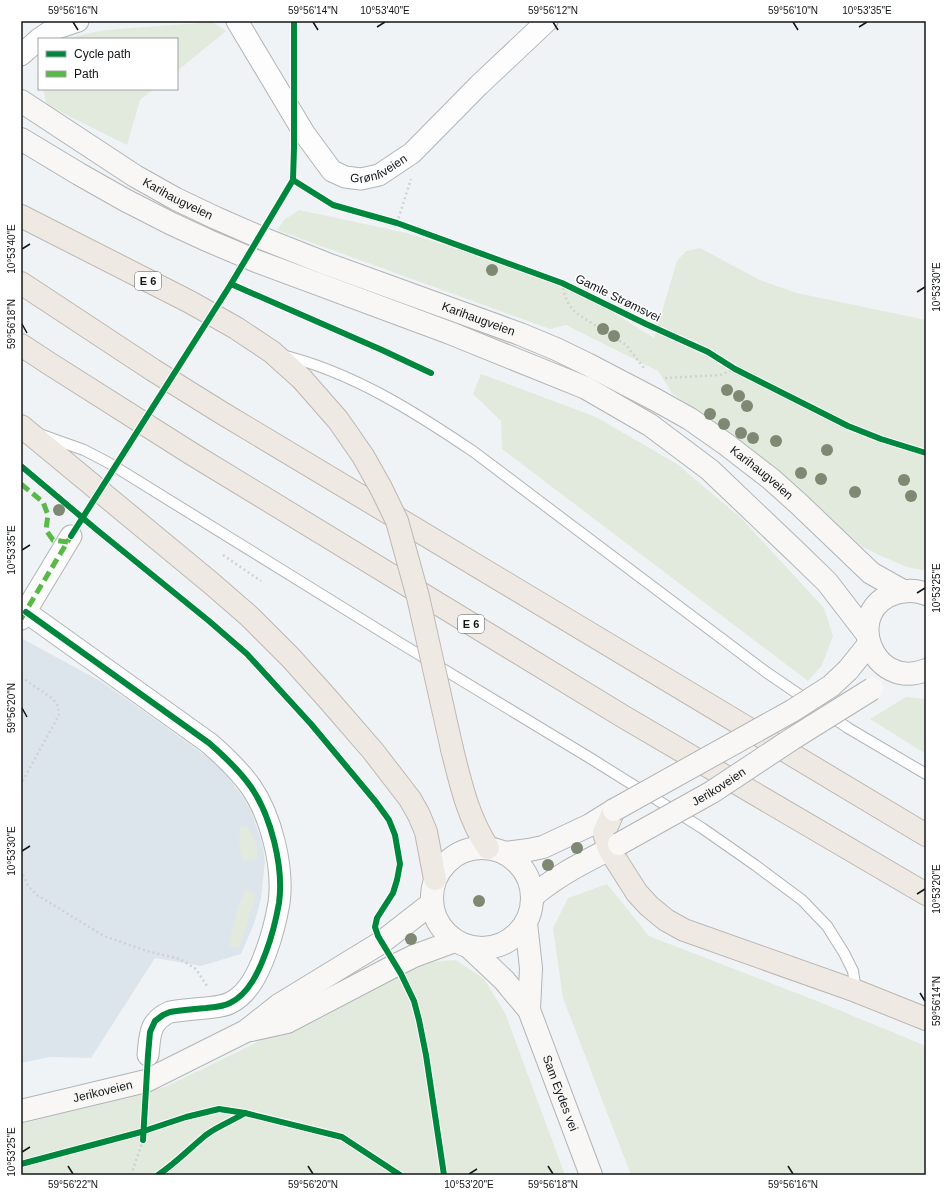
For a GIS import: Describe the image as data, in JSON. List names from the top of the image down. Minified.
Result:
{"streets":{"highway":["E 6"],"main road":["Karihaugveien","Jerikoveien","Sam Eydes vei"],"street":["Grønliveien"],"cycle path":["Gamle Strømsvei"]},"crossings":[["E 6","Jerikoveien"],["E 6","Sam Eydes vei"],["Jerikoveien","Sam Eydes vei"]],"legend":["Cycle path","Path"],"coordinates":["59°56'16\"N","59°56'14\"N","10°53'40\"E","59°56'12\"N","59°56'10\"N","10°53'35\"E","10°53'30\"E","59°56'18\"N","10°53'25\"E","59°56'20\"N","10°53'20\"E","59°56'22\"N"]}
